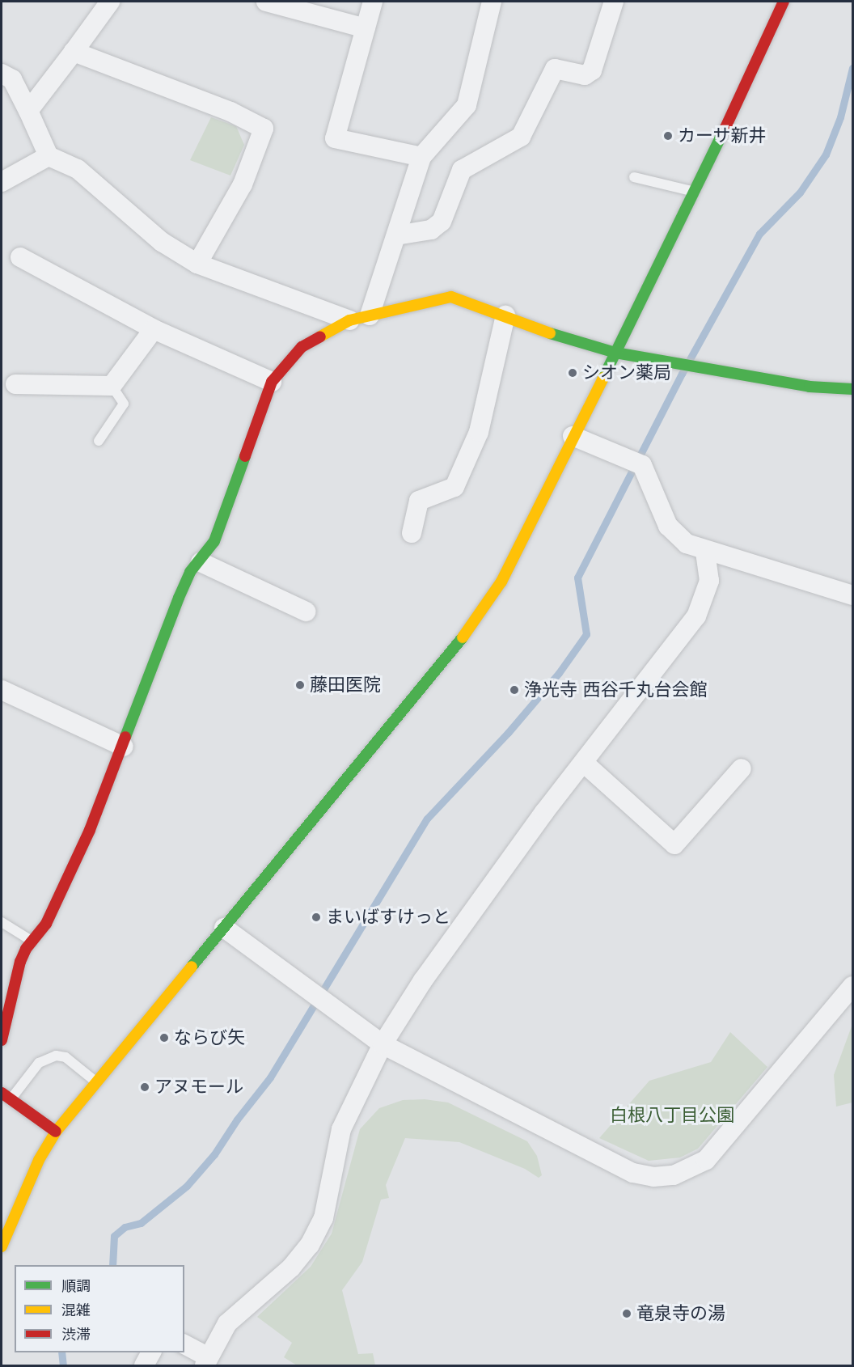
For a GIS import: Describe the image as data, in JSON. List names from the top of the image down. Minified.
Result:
{"parks":["白根八丁目公園"],"places":["カーサ新井","シオン薬局","藤田医院","浄光寺 西谷千丸台会館","まいばすけっと","ならび矢","アヌモール","竜泉寺の湯"],"legend":["順調","混雑","渋滞"]}
